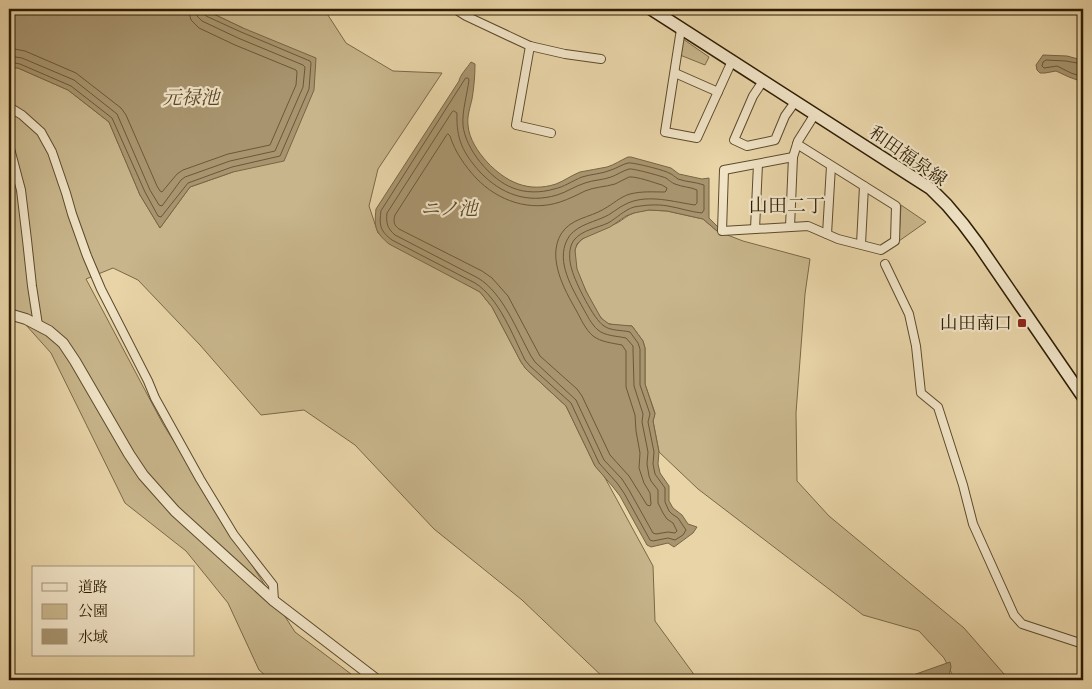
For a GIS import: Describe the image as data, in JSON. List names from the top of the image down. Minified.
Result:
{"streets":{"main road":["和田福泉線"]},"districts":["山田二丁"],"water":["元禄池","ニノ池"],"places":{"transit":["山田南口"]},"legend":["道路","公園","水域"]}
